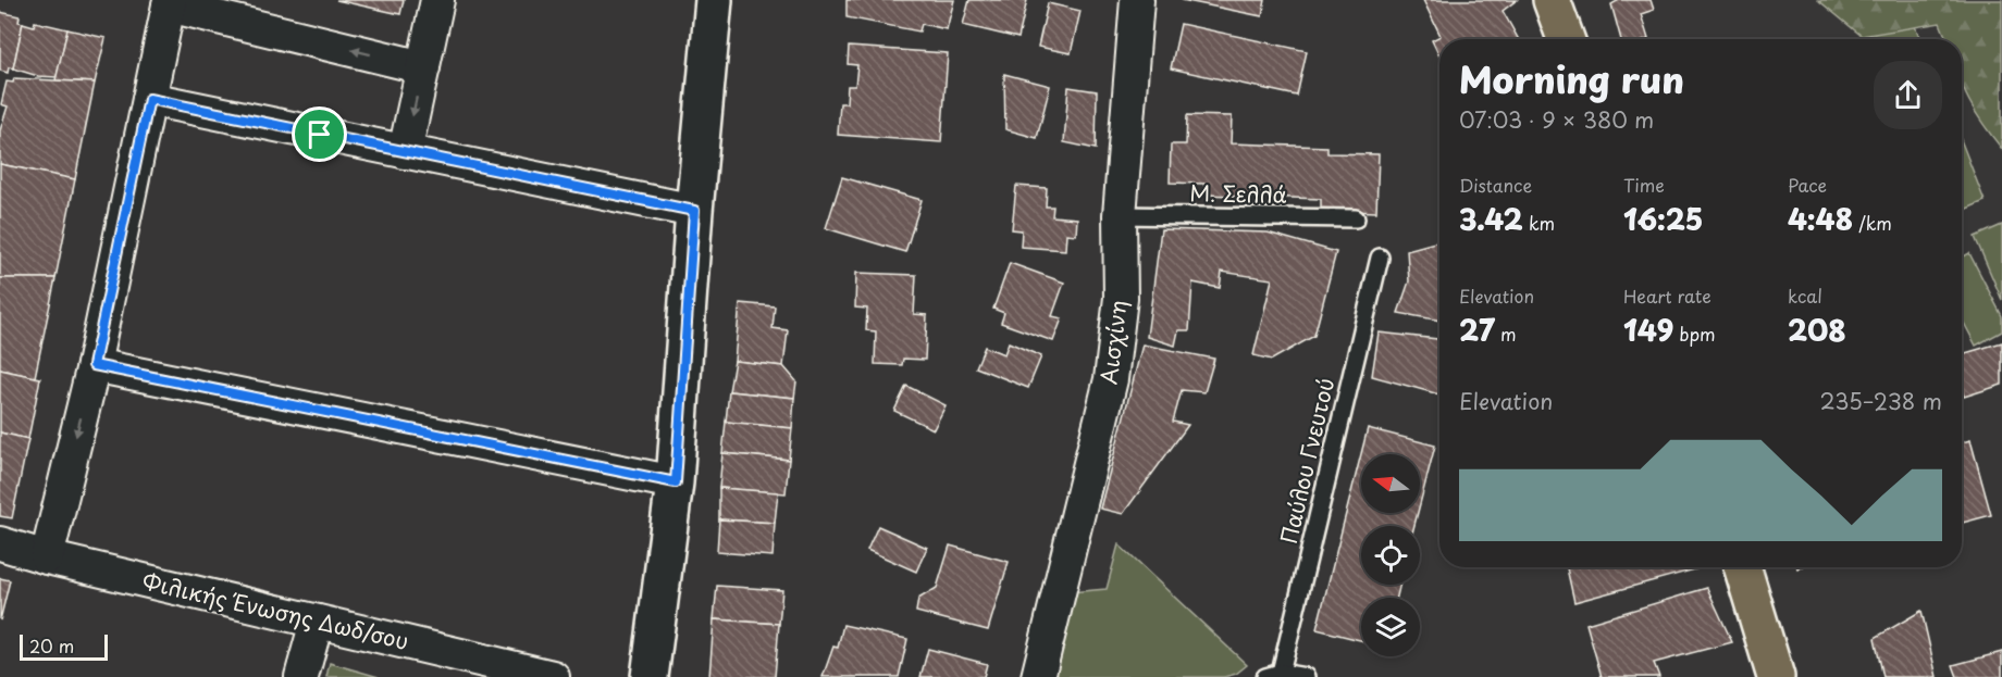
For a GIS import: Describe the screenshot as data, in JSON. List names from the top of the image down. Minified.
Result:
{"streets":{"street":["Αισχίνη","Φιλικής Ένωσης Δωδ/σου"],"lane":["Μ. Σελλά","Παύλου Γνευτού"]},"crossings":[["Μ. Σελλά","Αισχίνη"]],"scale_bar":"20 m","north":"left","page":{"heading":["Morning run","07:03 · 9 × 380 m"],"stats":[["Distance","3.42 km"],["Time","16:25"],["Pace","4:48 /km"],["Elevation","27 m"],["Heart rate","149 bpm"],["kcal","208"]],"chart":["Elevation","235–238 m"],"scale":"20 m"}}
